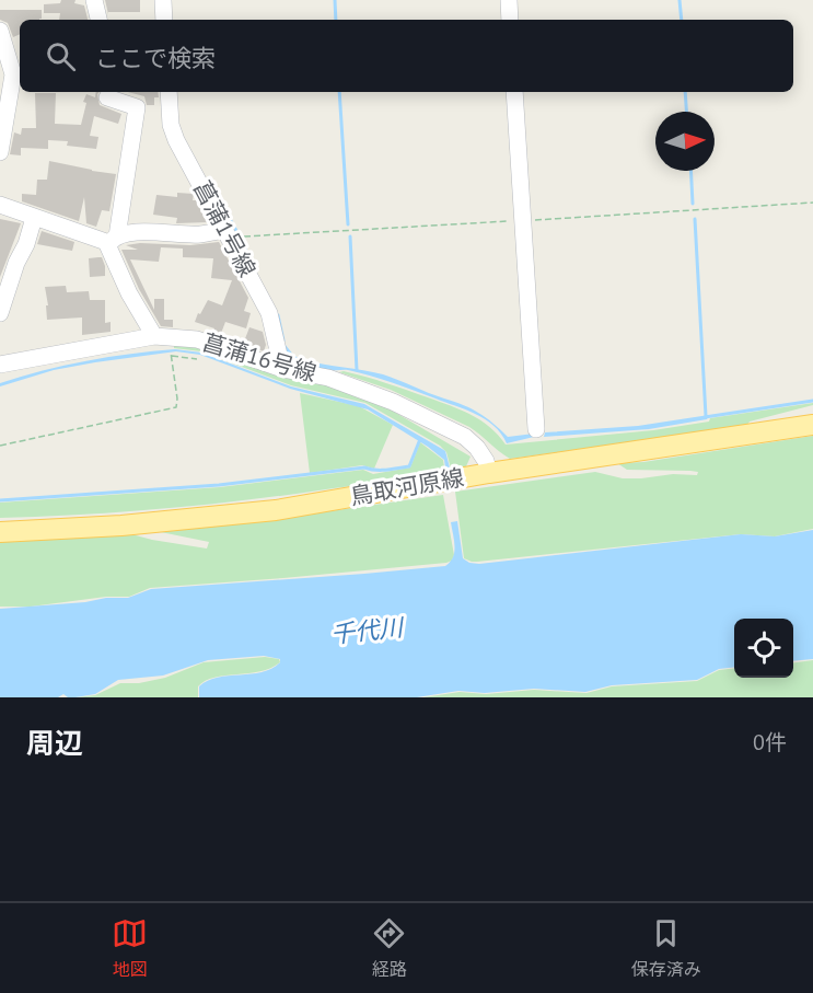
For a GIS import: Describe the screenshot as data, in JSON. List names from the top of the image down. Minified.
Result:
{"streets":{"main road":["鳥取河原線"],"street":["菖蒲1号線","菖蒲16号線"]},"crossings":[["菖蒲1号線","菖蒲16号線"],["菖蒲16号線","鳥取河原線"]],"water":["千代川"],"north":"right","page":{"search":"ここで検索","heading":["周辺","0件"],"nav":["地図","経路","保存済み"]}}
